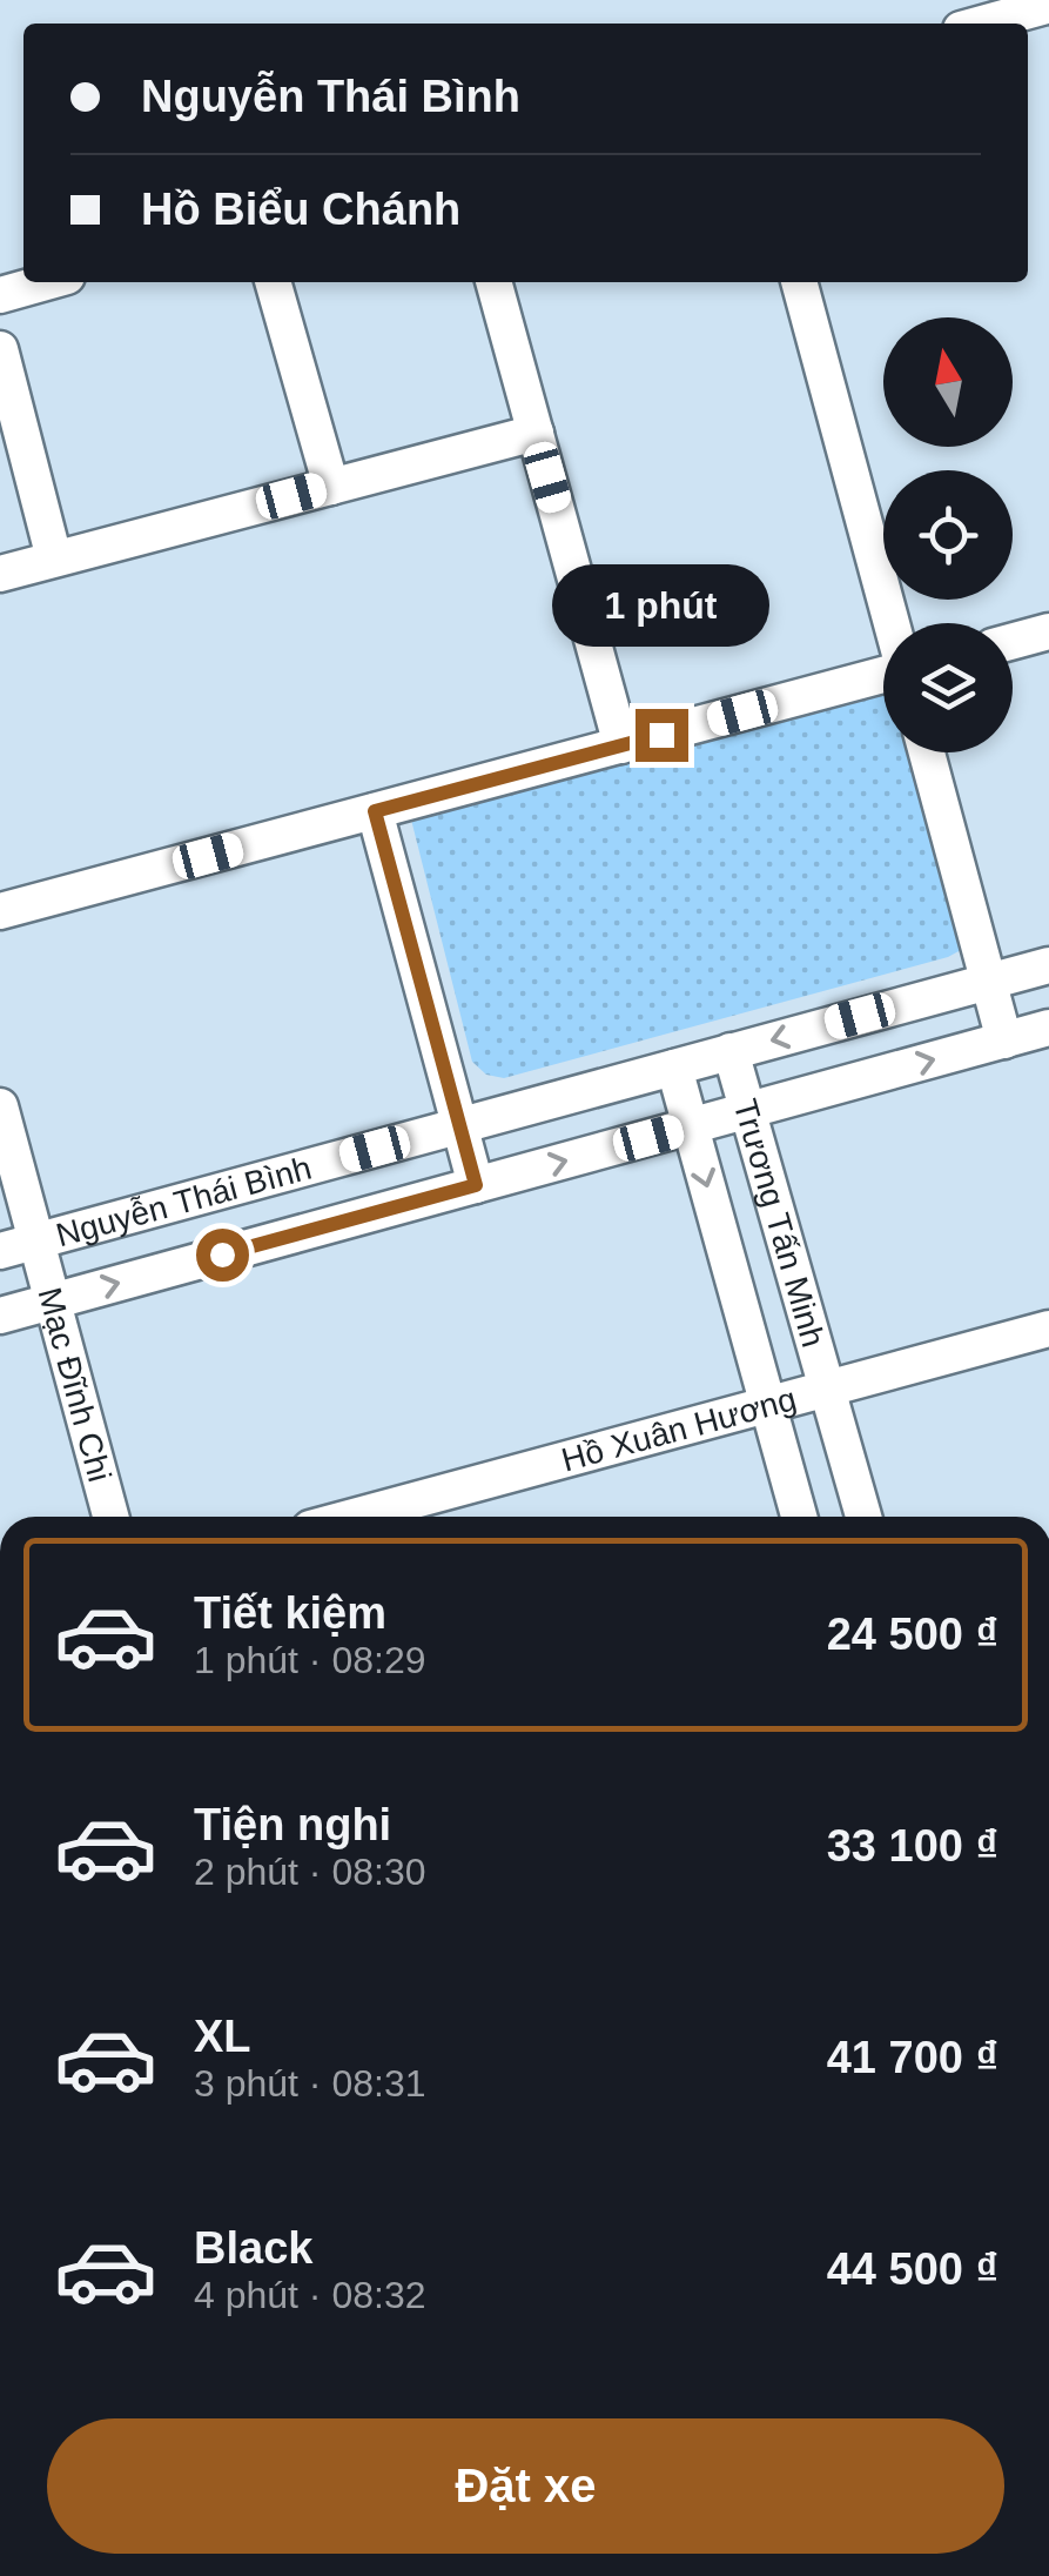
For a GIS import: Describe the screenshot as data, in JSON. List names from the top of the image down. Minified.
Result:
{"streets":{"street":["Nguyễn Thái Bình","Trương Tấn Minh","Mạc Đĩnh Chi","Hồ Xuân Hương"]},"crossings":[["Nguyễn Thái Bình","Trương Tấn Minh"],["Nguyễn Thái Bình","Mạc Đĩnh Chi"],["Trương Tấn Minh","Hồ Xuân Hương"]],"north":"top","page":{"banner":["Nguyễn Thái Bình","Hồ Biểu Chánh"],"bubble":"1 phút","list":[{"name":"Tiết kiệm","note":"1 phút · 08:29","value":"24 500 ₫"},{"name":"Tiện nghi","note":"2 phút · 08:30","value":"33 100 ₫"},{"name":"XL","note":"3 phút · 08:31","value":"41 700 ₫"},{"name":"Black","note":"4 phút · 08:32","value":"44 500 ₫"}],"buttons":"Đặt xe"}}
